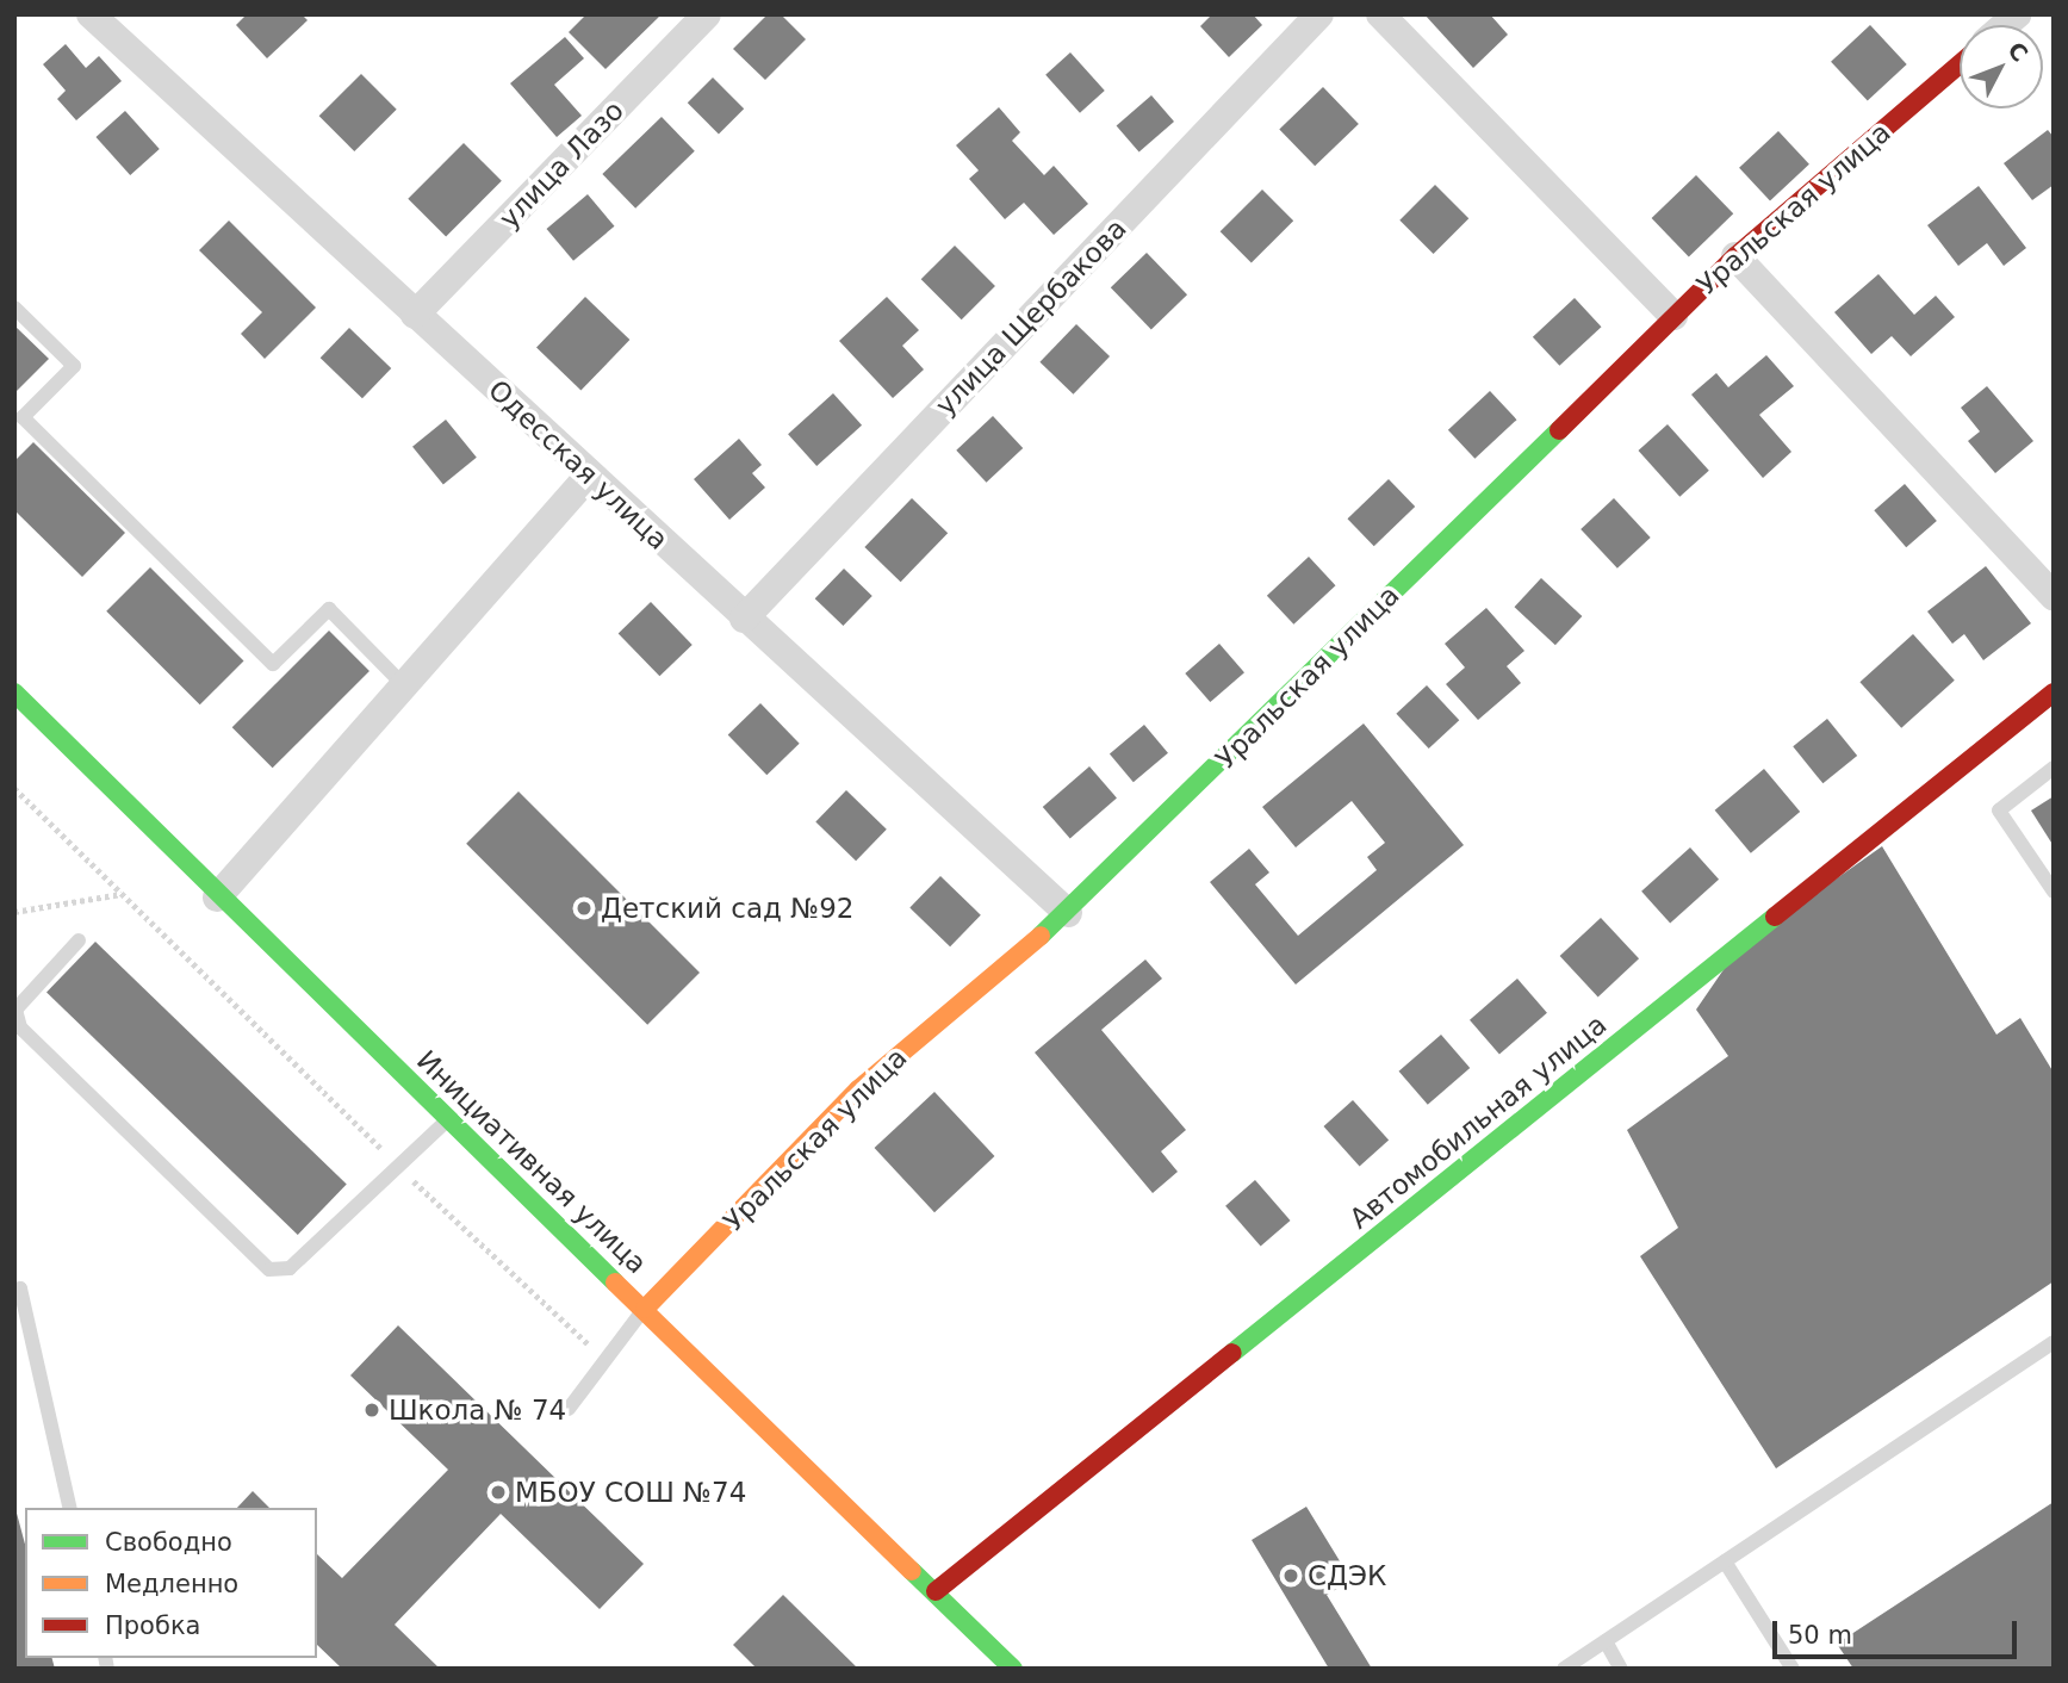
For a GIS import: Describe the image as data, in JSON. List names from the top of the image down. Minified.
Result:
{"streets":{"street":["улица Лазо","Уральская улица","улица Щербакова","Одесская улица","Автомобильная улица","Инициативная улица"]},"crossings":[["улица Лазо","Одесская улица"],["Уральская улица","Одесская улица"],["Уральская улица","Инициативная улица"],["улица Щербакова","Одесская улица"],["Автомобильная улица","Инициативная улица"]],"places":["Детский сад №92","Школа № 74","МБОУ СОШ №74","СДЭК"],"legend":["Свободно","Медленно","Пробка"],"scale_bar":"50 m","north":"top right"}
